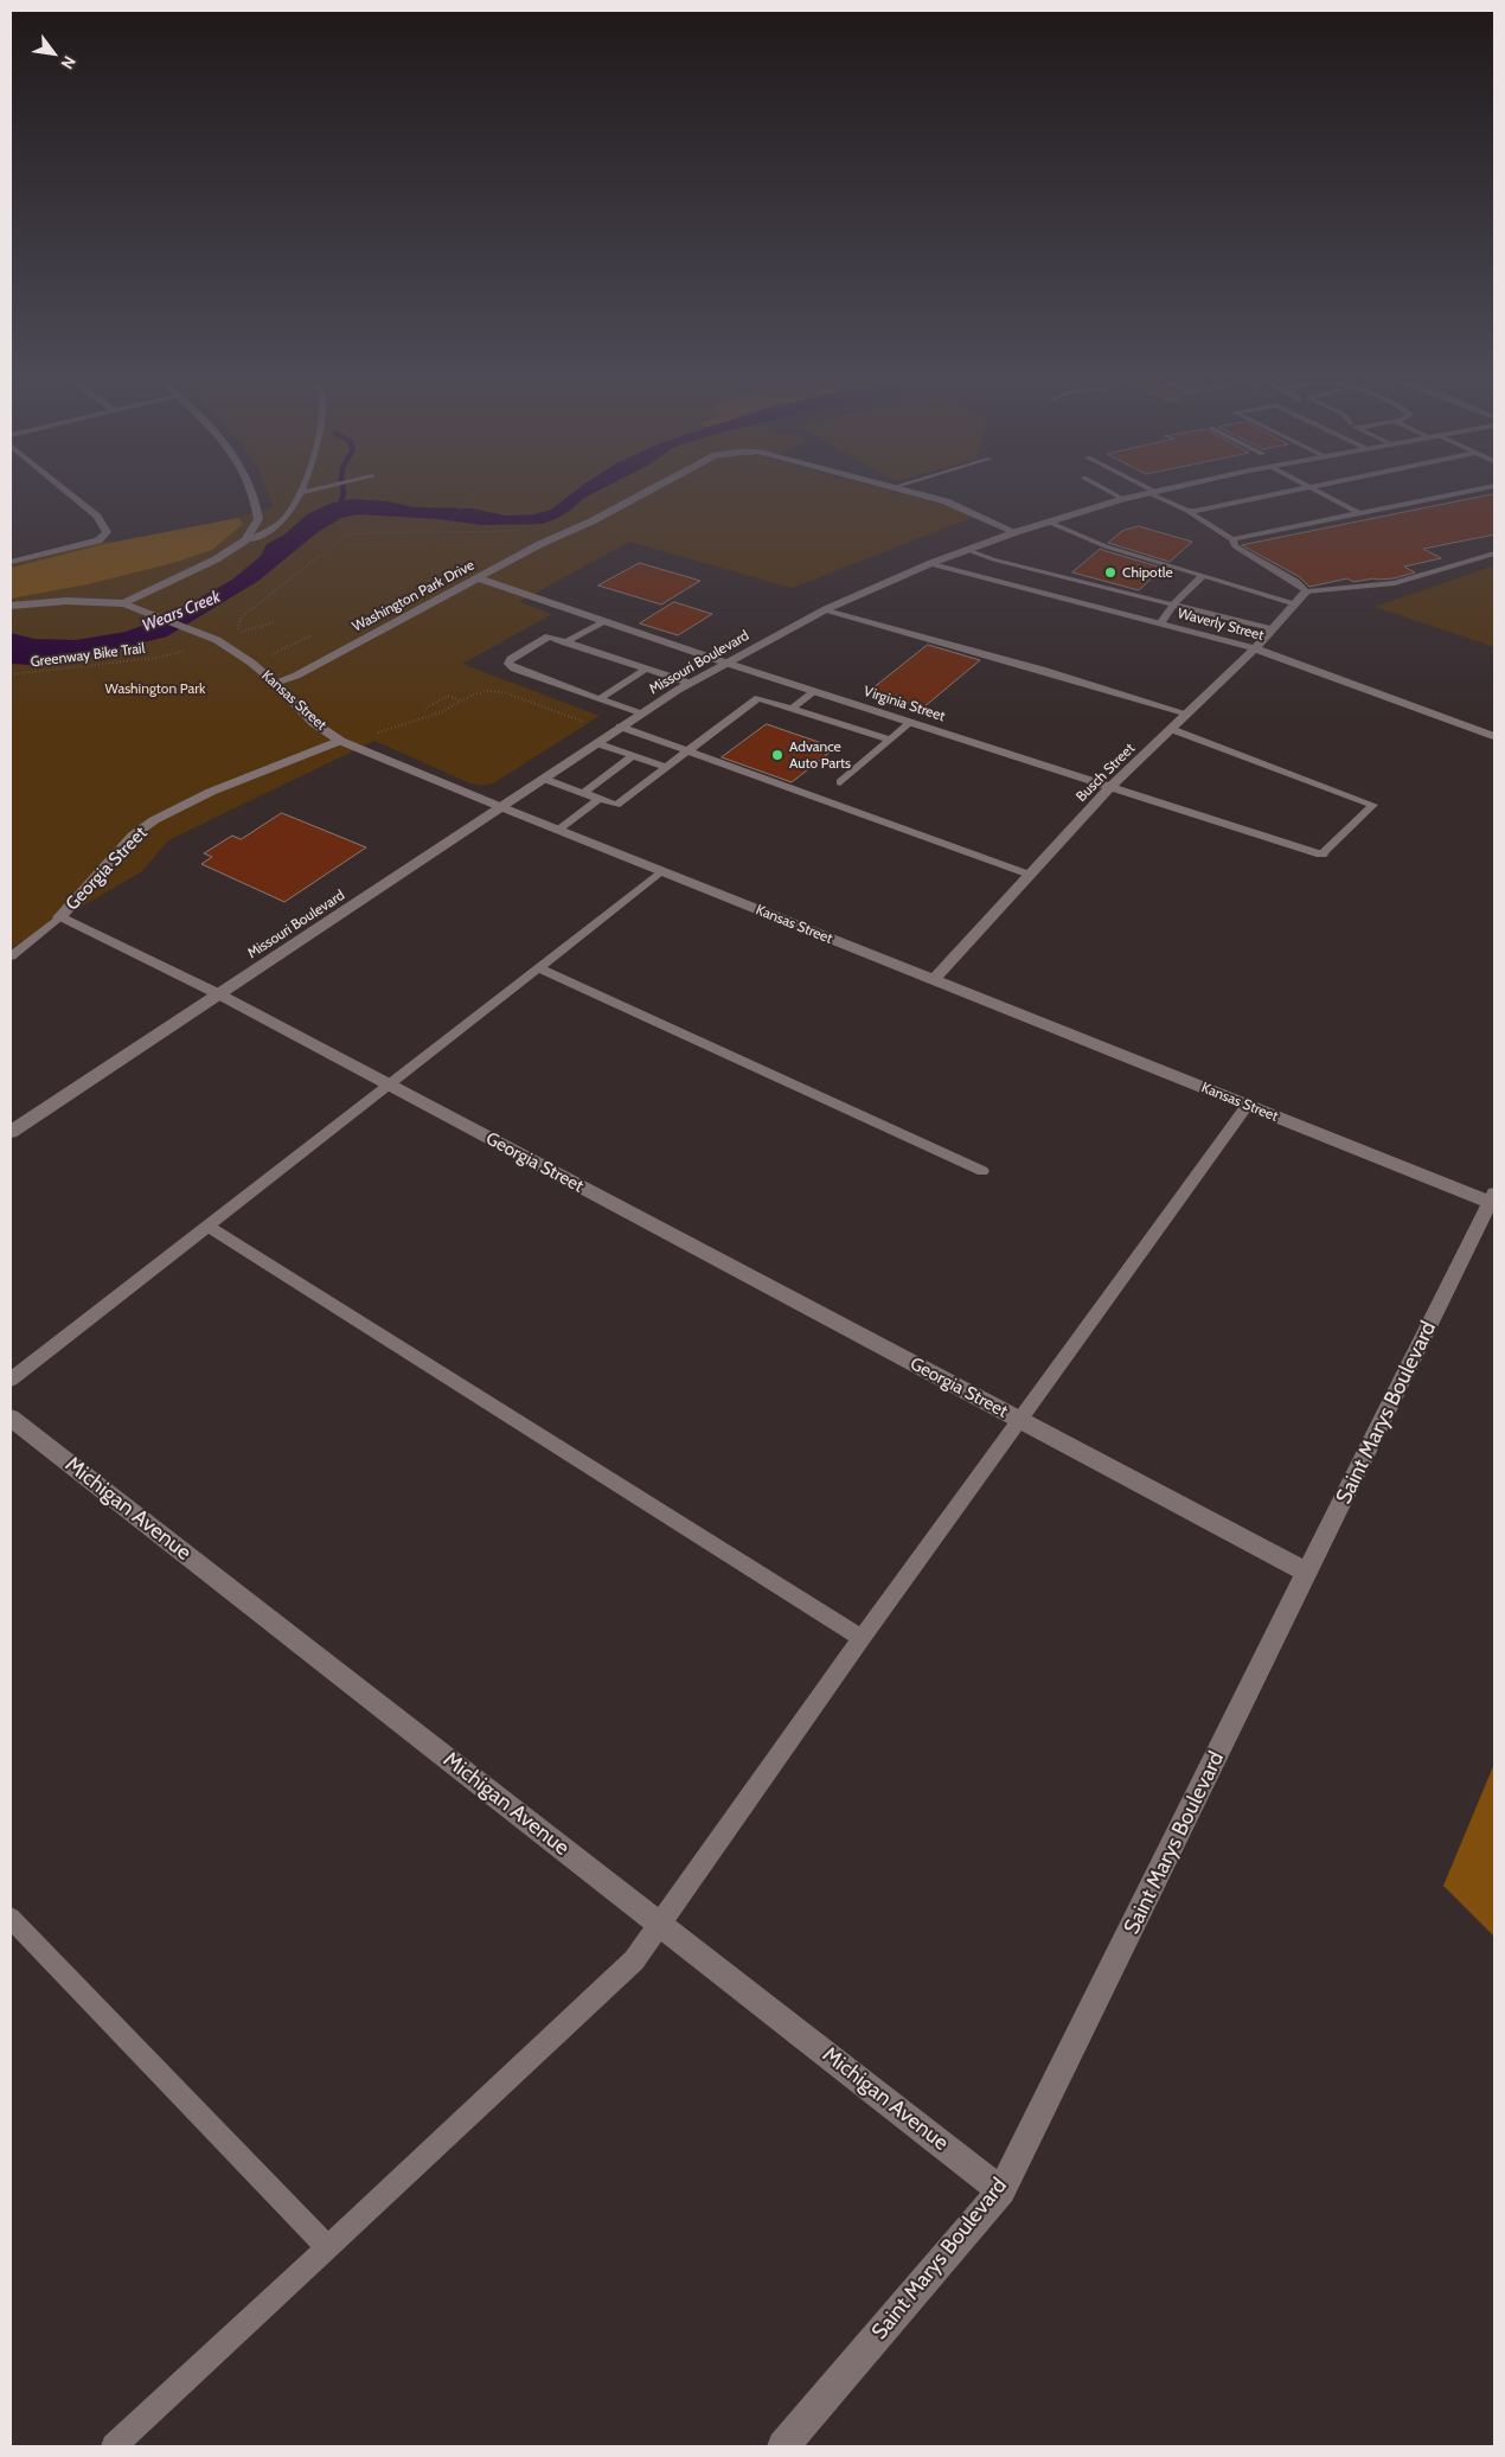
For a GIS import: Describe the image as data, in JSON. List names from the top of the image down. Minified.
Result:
{"streets":{"street":["Washington Park Drive","Waverly Street","Missouri Boulevard","Kansas Street","Virginia Street","Busch Street","Georgia Street","Saint Marys Boulevard","Michigan Avenue"],"path":["Greenway Bike Trail"]},"crossings":[["Washington Park Drive","Kansas Street"],["Washington Park Drive","Virginia Street"],["Waverly Street","Missouri Boulevard"],["Waverly Street","Busch Street"],["Missouri Boulevard","Kansas Street"],["Missouri Boulevard","Virginia Street"],["Missouri Boulevard","Georgia Street"],["Kansas Street","Busch Street"],["Kansas Street","Georgia Street"],["Kansas Street","Saint Marys Boulevard"],["Virginia Street","Busch Street"],["Georgia Street","Saint Marys Boulevard"],["Saint Marys Boulevard","Michigan Avenue"]],"water":["Wears Creek"],"parks":["Washington Park"],"places":["Chipotle","Advance Auto Parts"],"north":"bottom right"}
